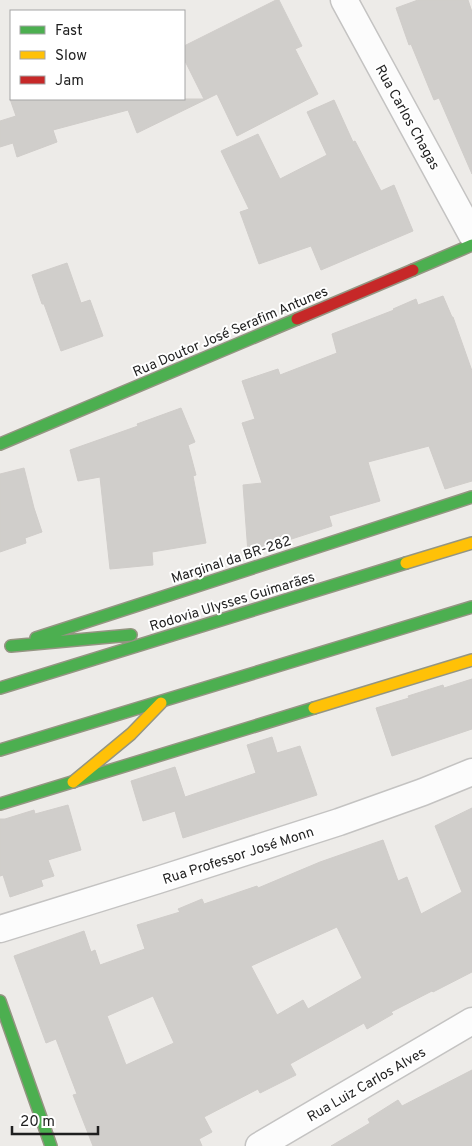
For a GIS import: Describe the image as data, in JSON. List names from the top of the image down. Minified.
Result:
{"streets":{"main road":["Rua Doutor José Serafim Antunes","Marginal da BR-282","Rodovia Ulysses Guimarães"],"street":["Rua Carlos Chagas","Rua Professor José Monn","Rua Luiz Carlos Alves"]},"legend":["Fast","Slow","Jam"],"scale_bar":"20 m"}
